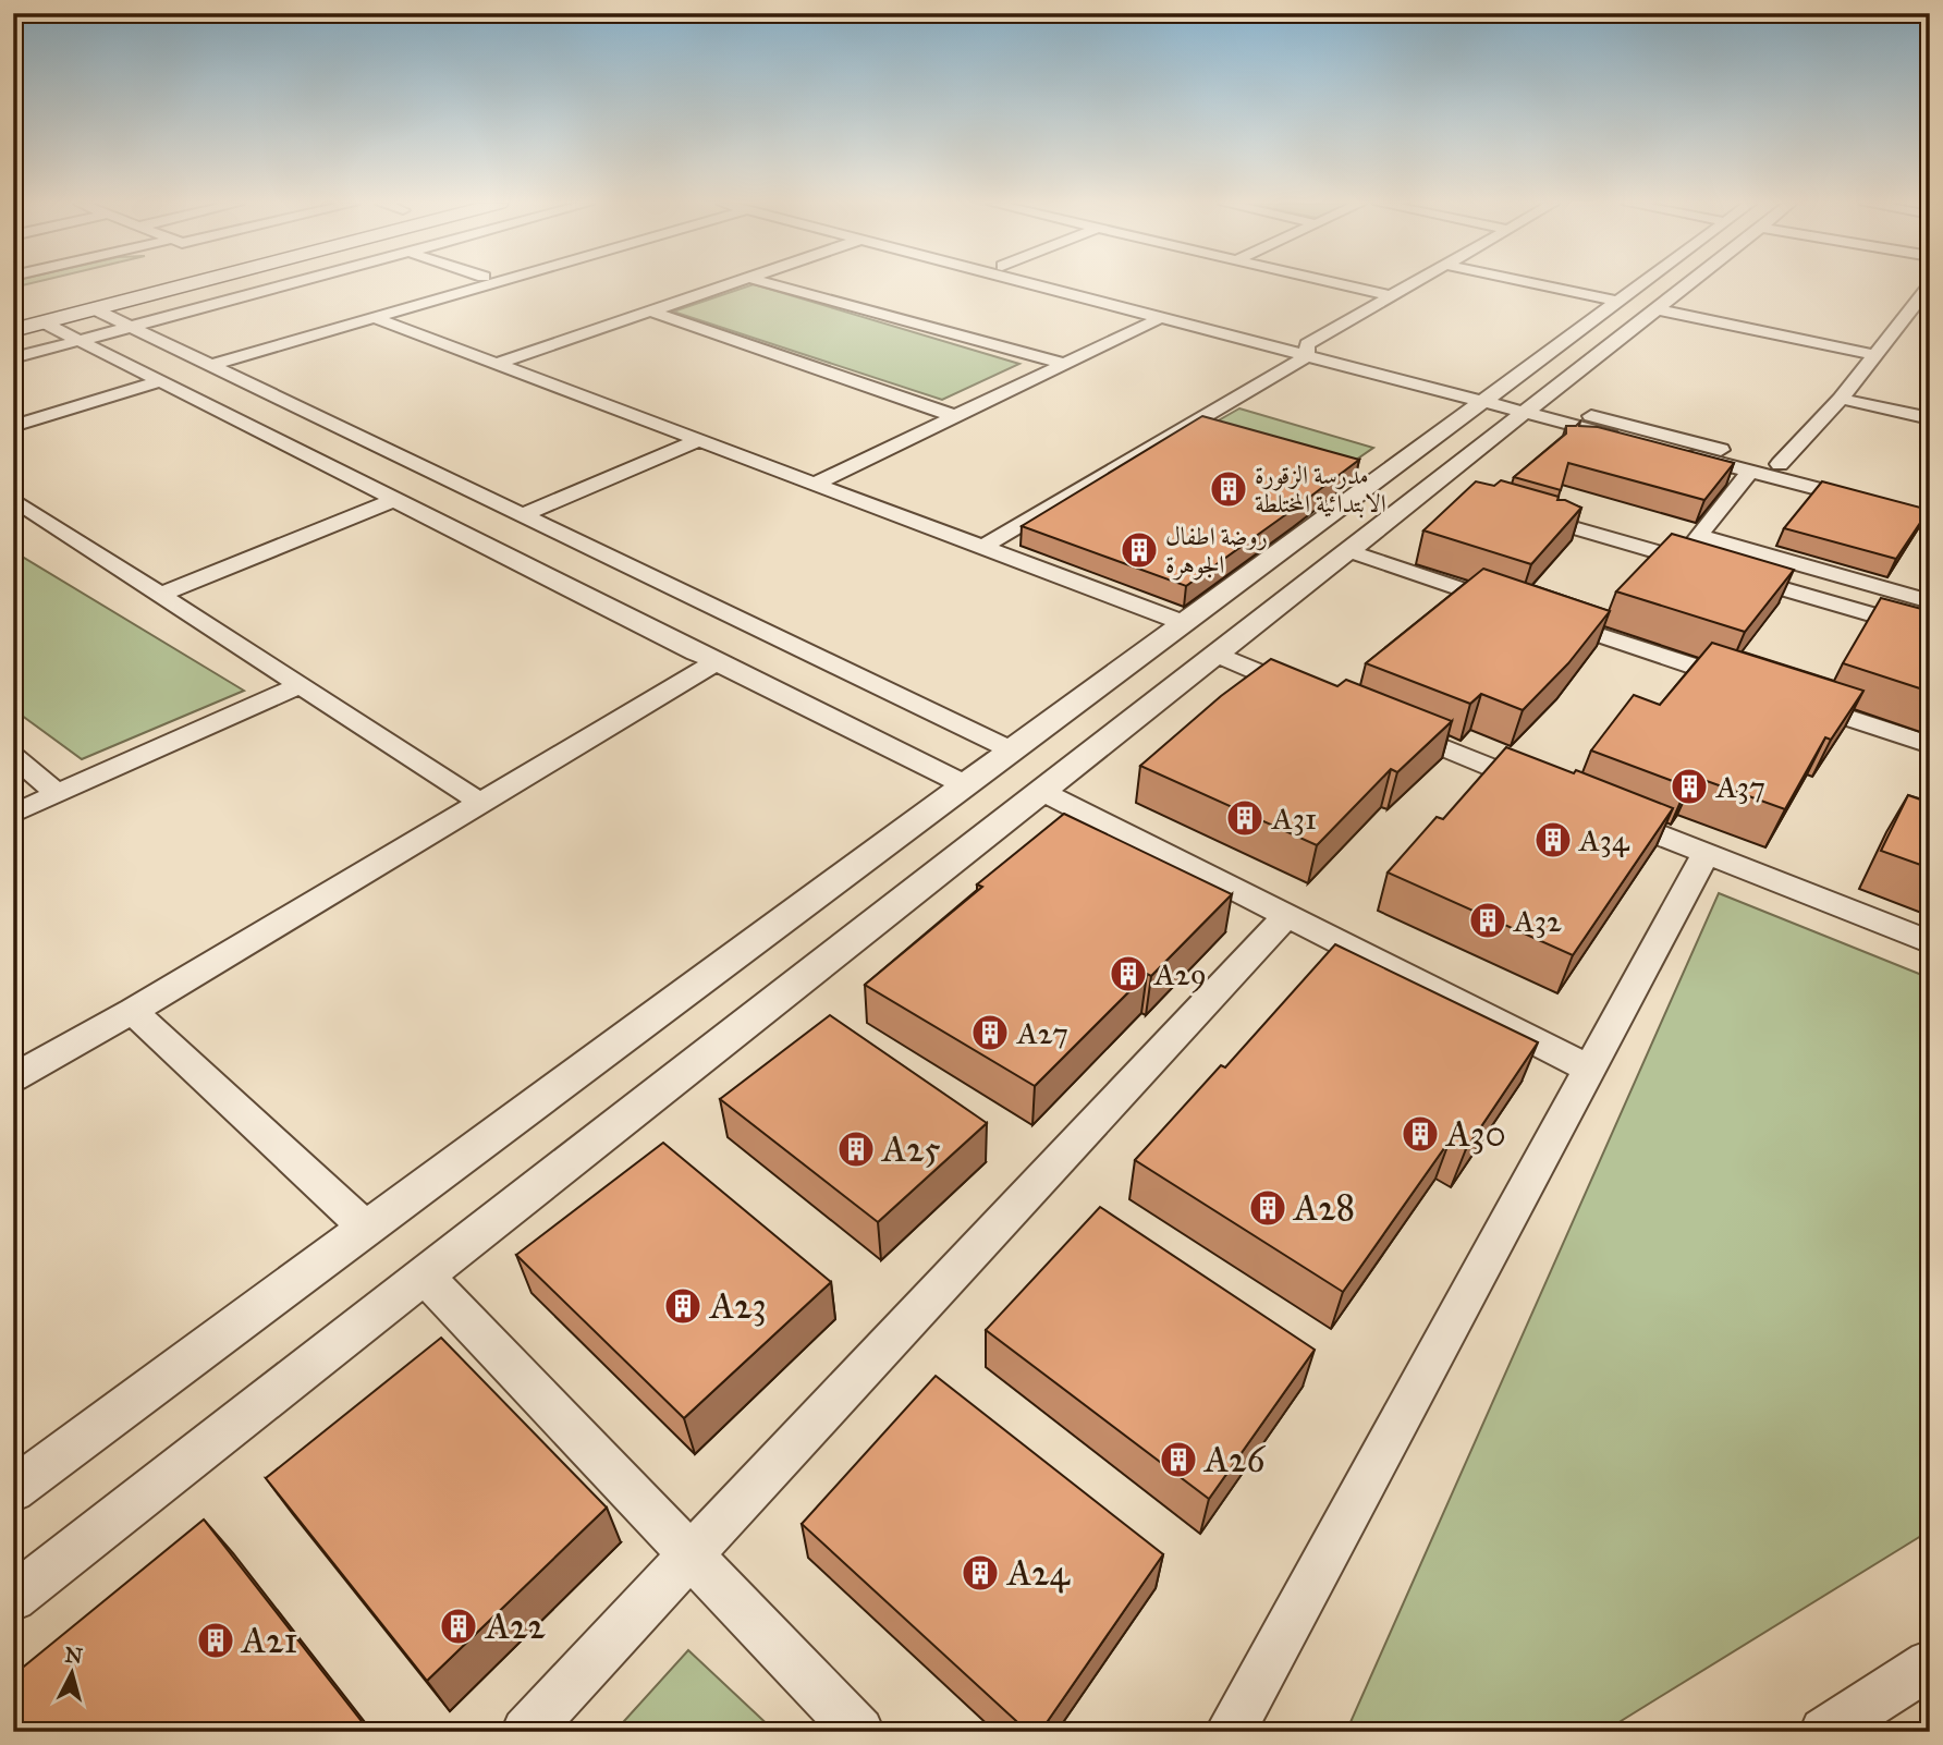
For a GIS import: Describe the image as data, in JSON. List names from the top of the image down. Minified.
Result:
{"places":{"building":["مدرسة الزقورة الابتدائية المختلطة","روضة اطفال الجوهرة","A37","A31","A34","A32","A29","A27","A30","A25","A28","A23","A26","A24","A22","A21"]},"north":"top"}
